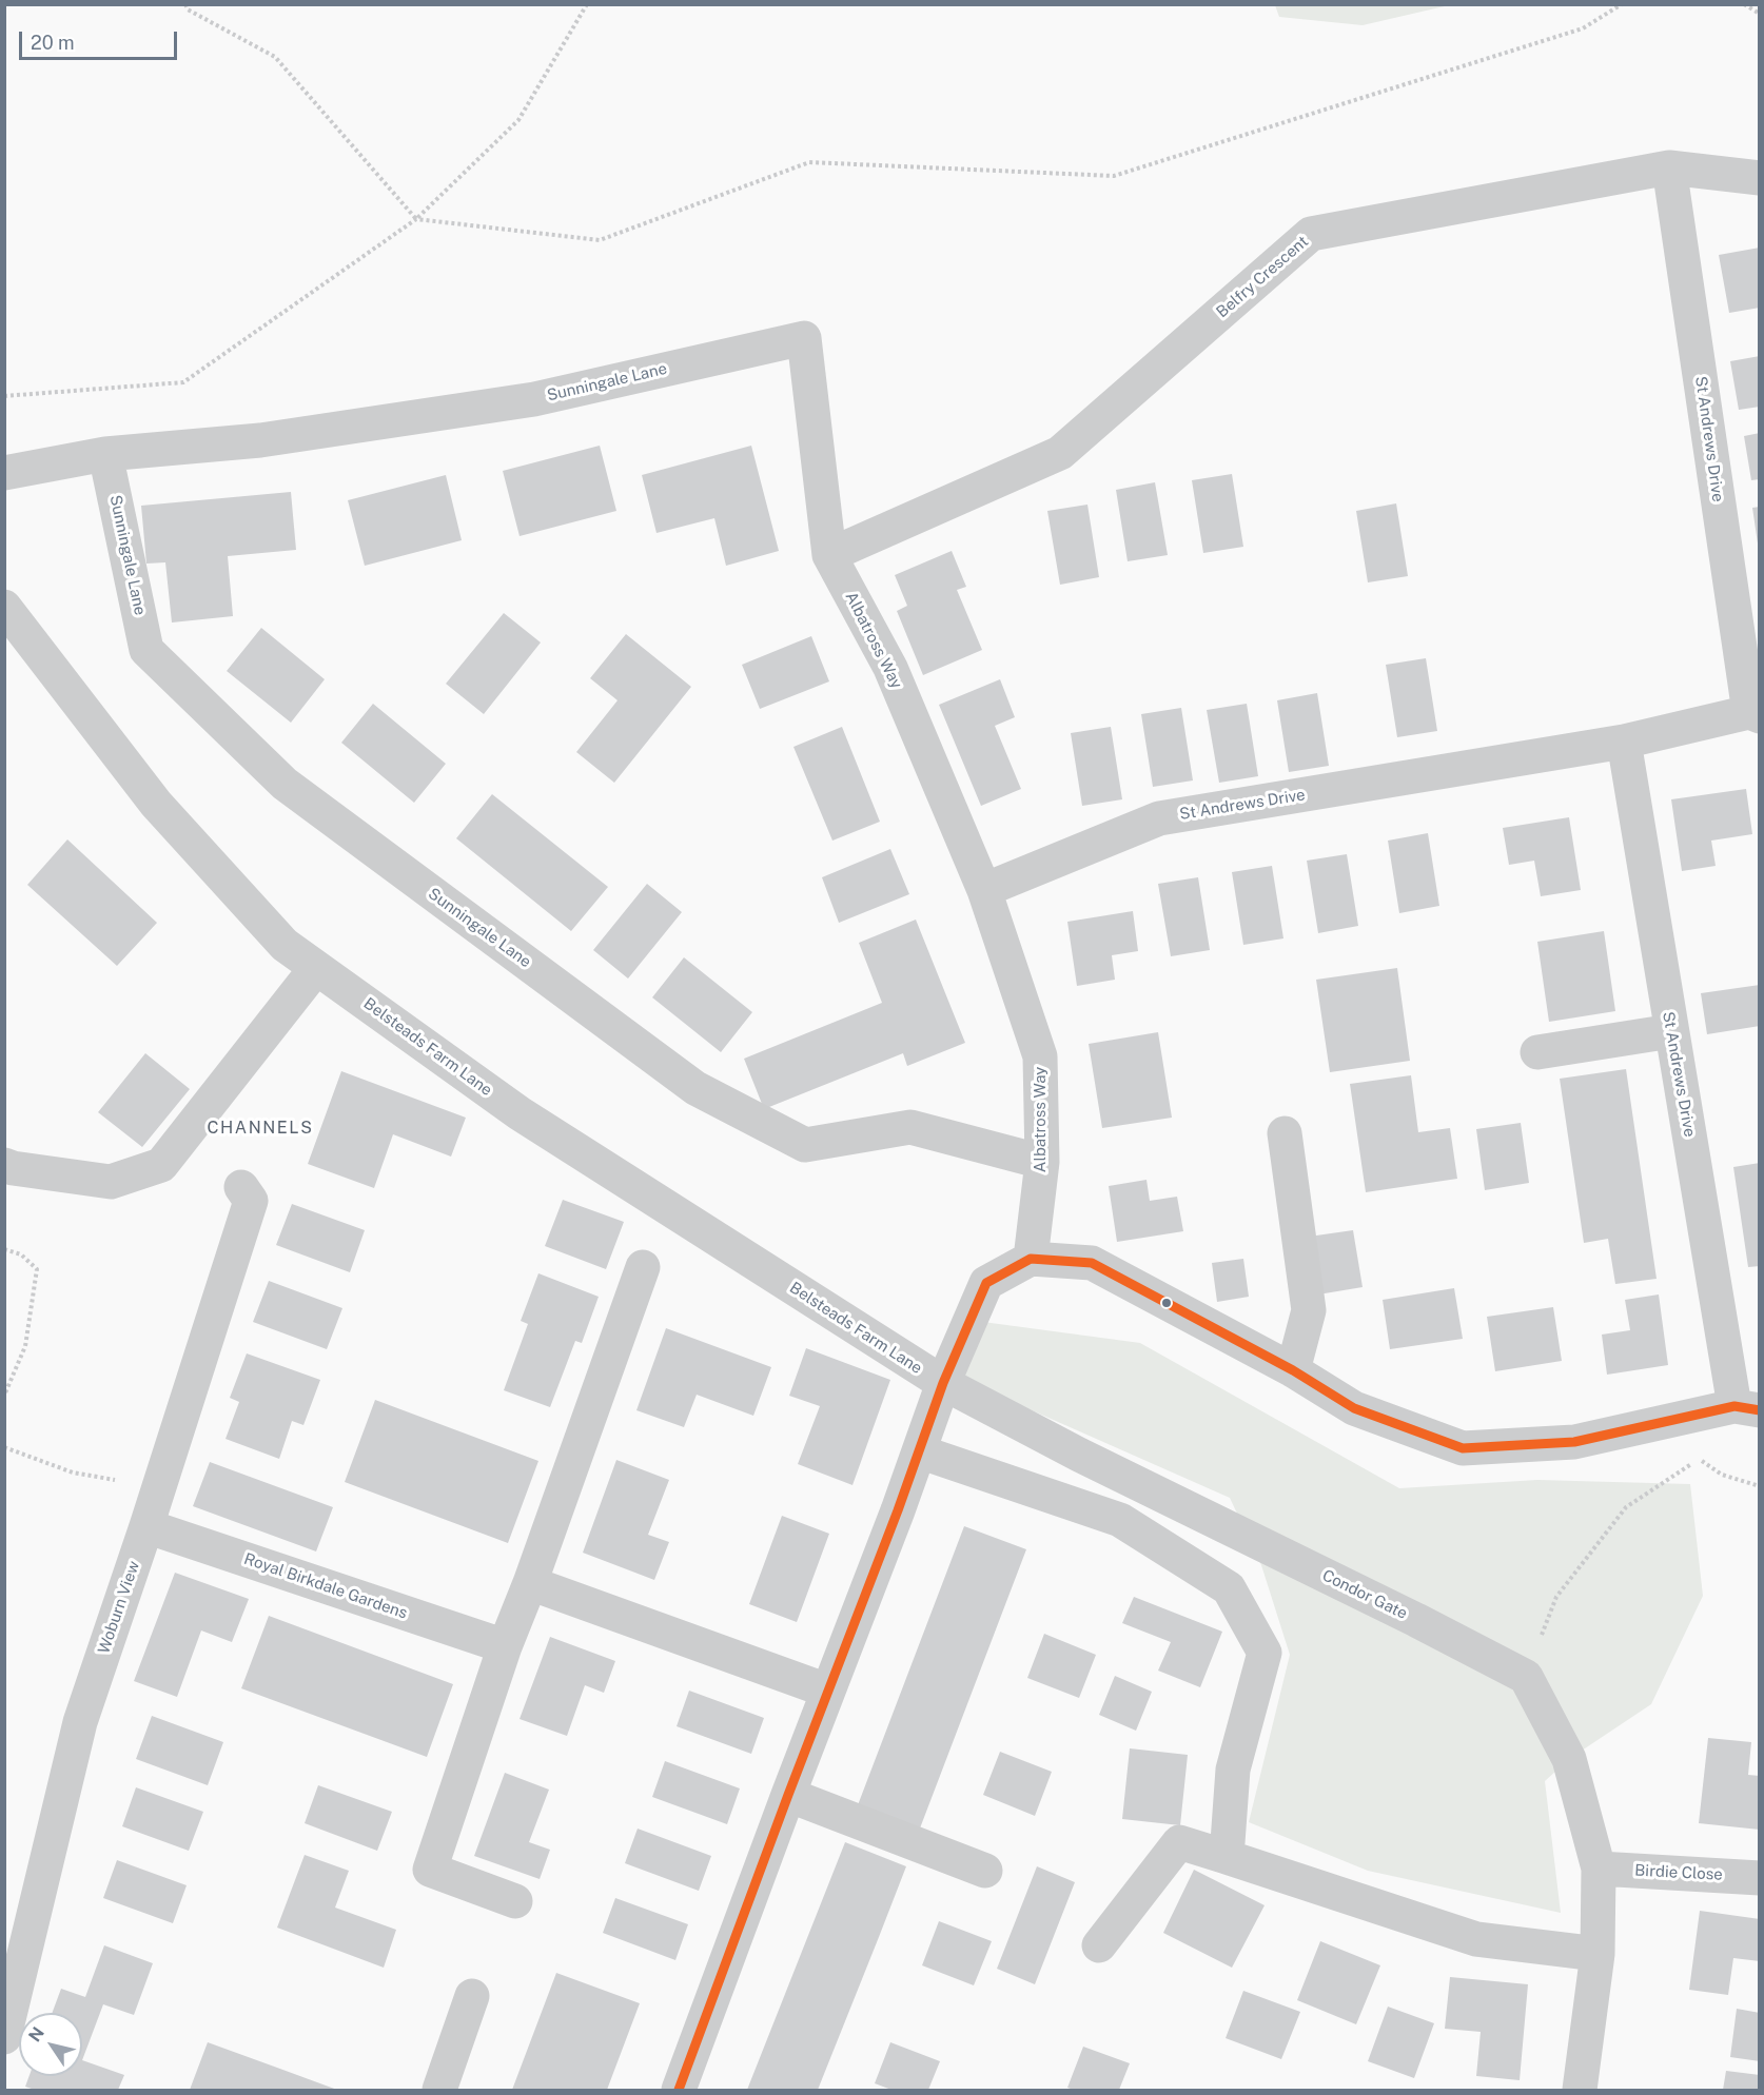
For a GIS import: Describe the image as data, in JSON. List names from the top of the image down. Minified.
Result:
{"streets":{"street":["Belfry Crescent","Sunningale Lane","St Andrews Drive","Albatross Way","Belsteads Farm Lane","Royal Birkdale Gardens","Condor Gate","Woburn View","Birdie Close"]},"crossings":[["Belfry Crescent","St Andrews Drive"],["Belfry Crescent","Albatross Way"],["Sunningale Lane","Albatross Way"],["St Andrews Drive","Albatross Way"],["Belsteads Farm Lane","Condor Gate"],["Royal Birkdale Gardens","Woburn View"]],"districts":["CHANNELS"],"scale_bar":"20 m","north":"top left"}
